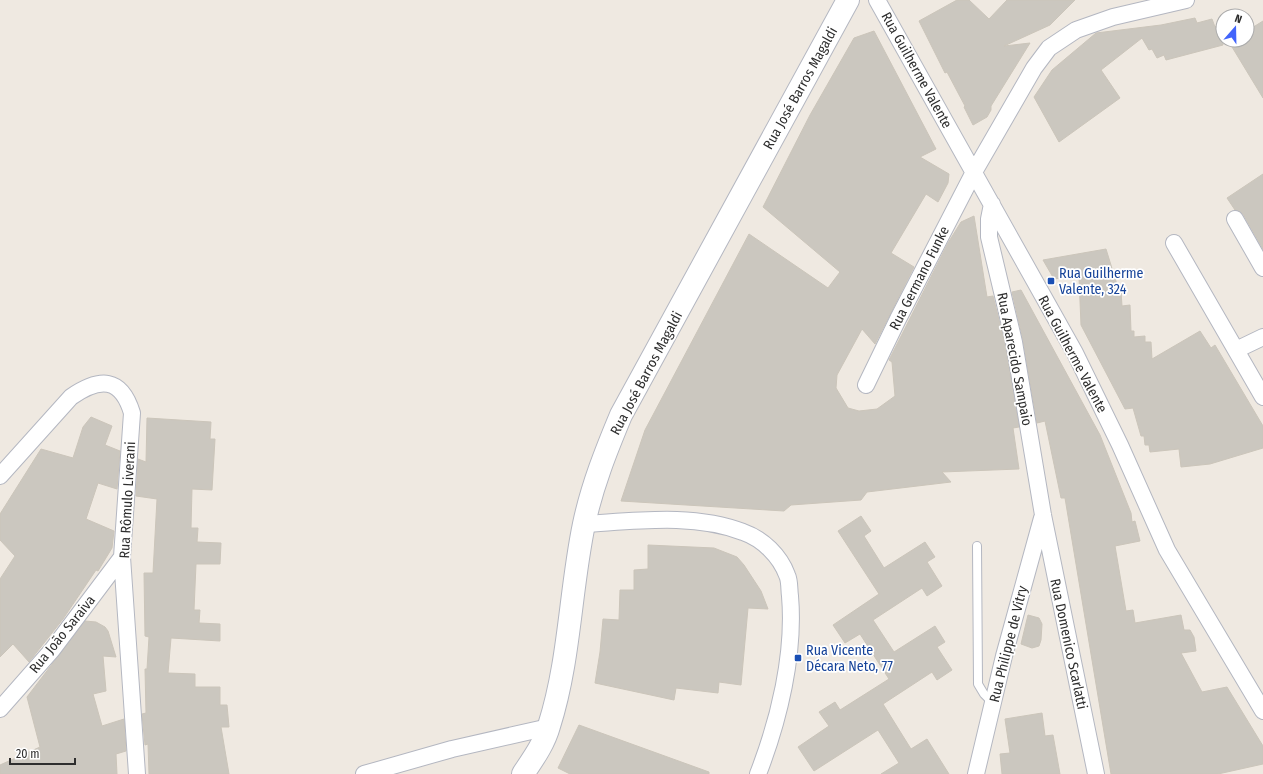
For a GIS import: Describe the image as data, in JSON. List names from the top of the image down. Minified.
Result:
{"streets":{"main road":["Rua José Barros Magaldi"],"street":["Rua Guilherme Valente","Rua Germano Funke","Rua Aparecido Sampaio","Rua Rômulo Liverani","Rua João Saraiva","Rua Philippe de Vitry","Rua Domenico Scarlatti"]},"crossings":[["Rua Guilherme Valente","Rua Germano Funke"],["Rua Guilherme Valente","Rua Aparecido Sampaio"],["Rua Aparecido Sampaio","Rua Philippe de Vitry"],["Rua Aparecido Sampaio","Rua Domenico Scarlatti"],["Rua Rômulo Liverani","Rua João Saraiva"],["Rua Philippe de Vitry","Rua Domenico Scarlatti"]],"places":{"transit":["Rua Guilherme Valente, 324","Rua Vicente Décara Neto, 77"]},"scale_bar":"20 m","north":"top"}
